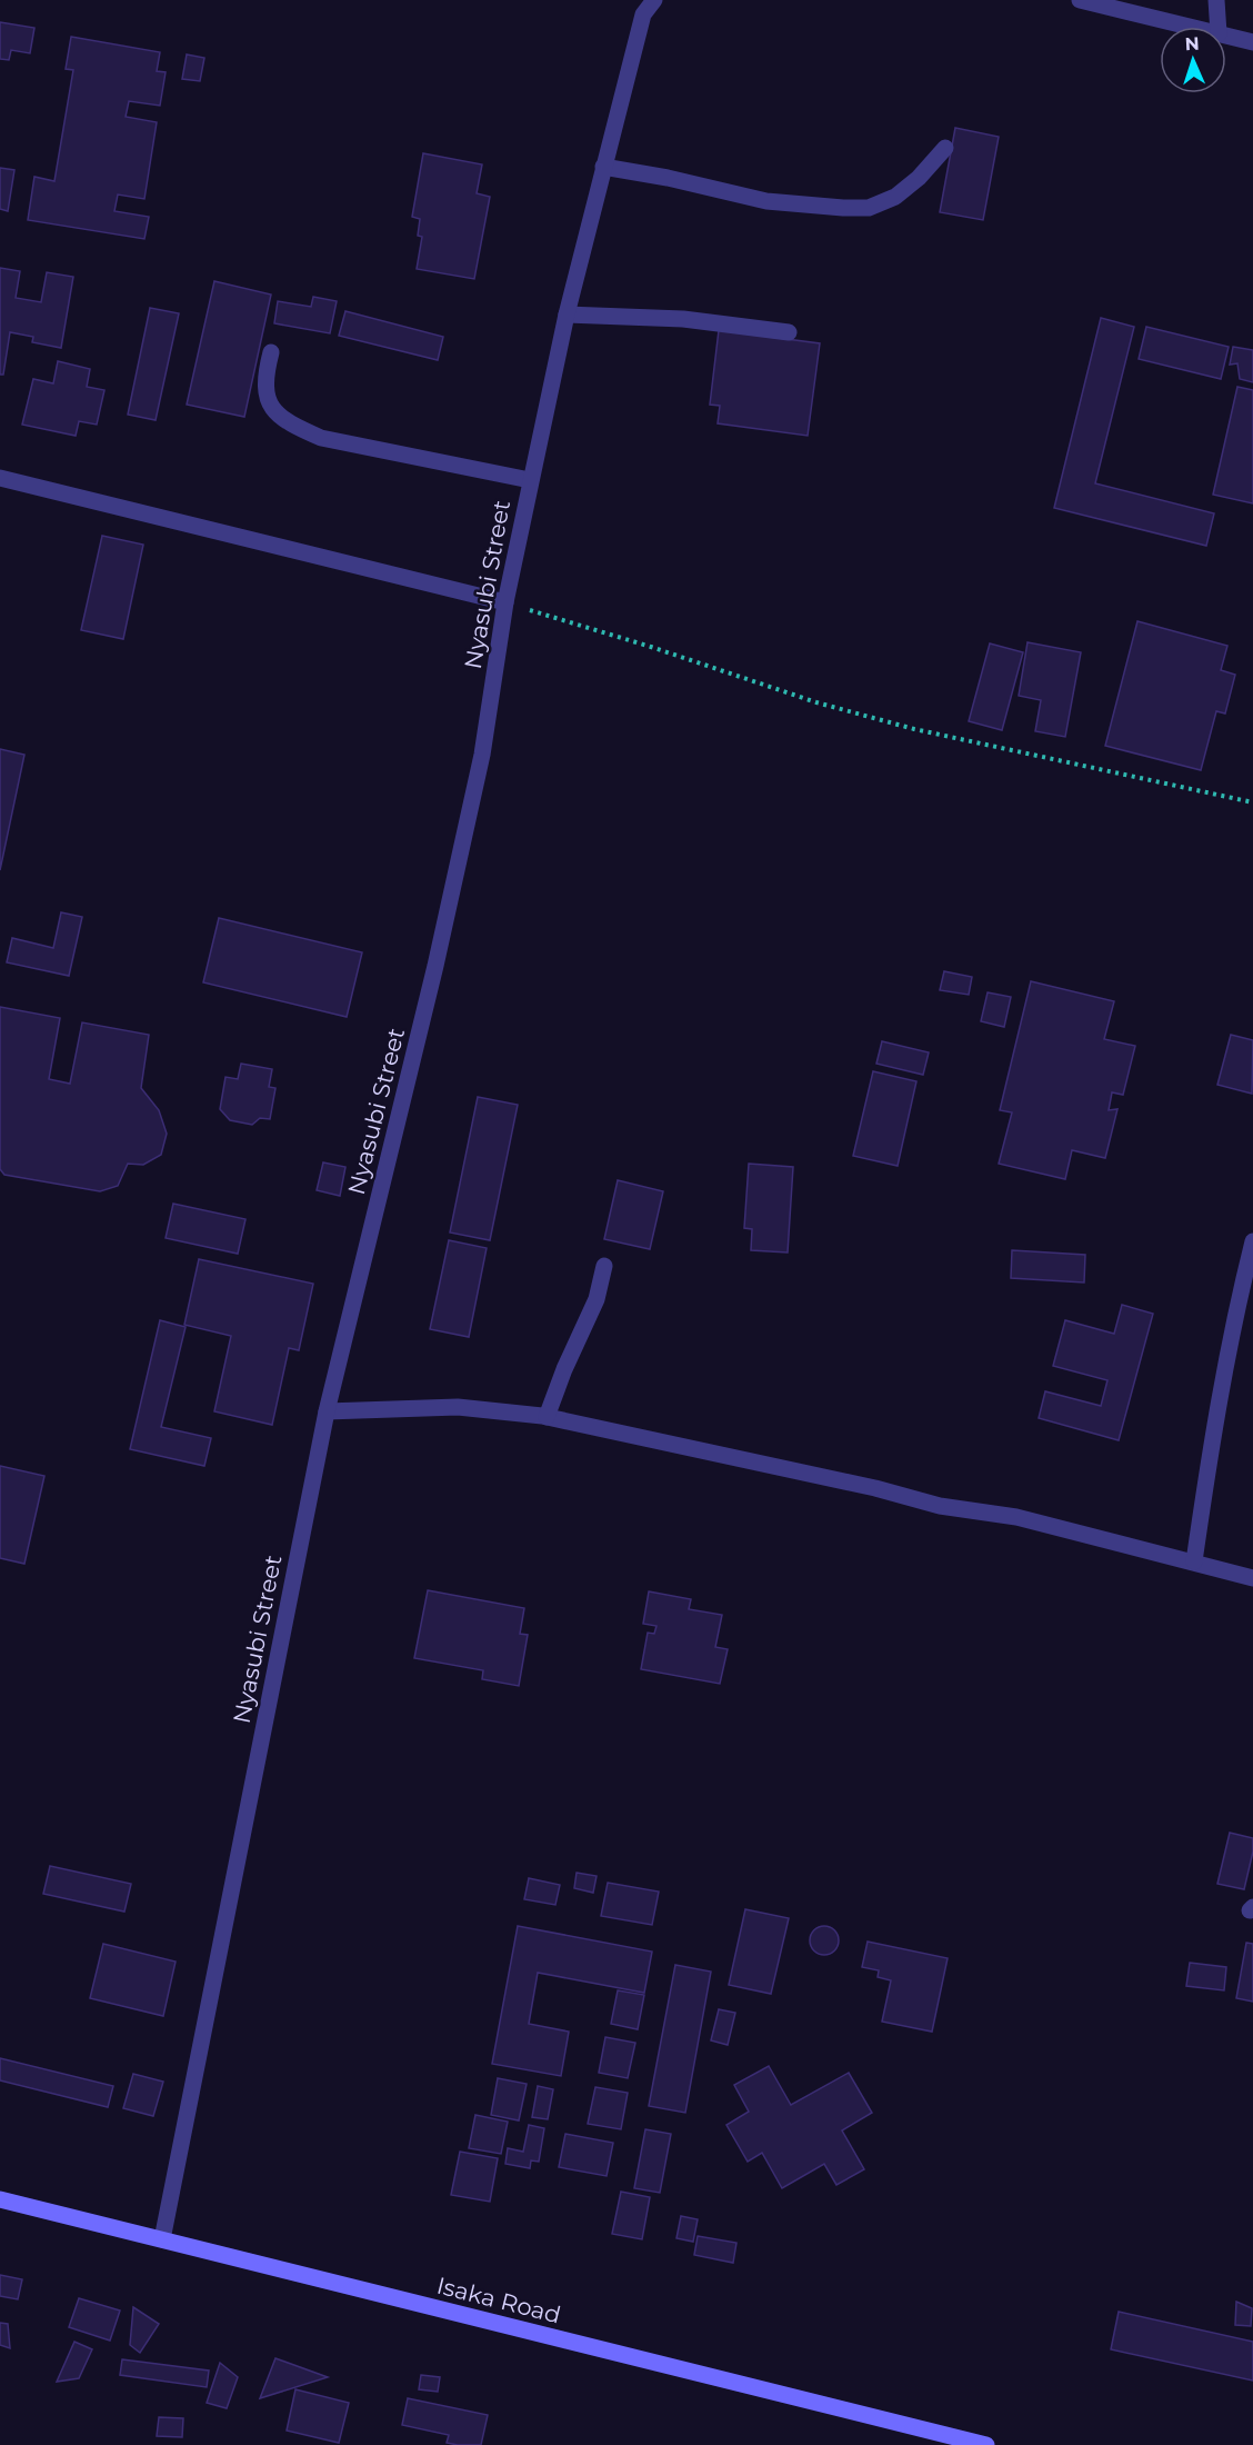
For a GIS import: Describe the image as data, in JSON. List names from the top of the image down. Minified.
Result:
{"streets":{"street":["Nyasubi Street","Isaka Road"]},"crossings":[["Nyasubi Street","Isaka Road"]],"north":"top"}
